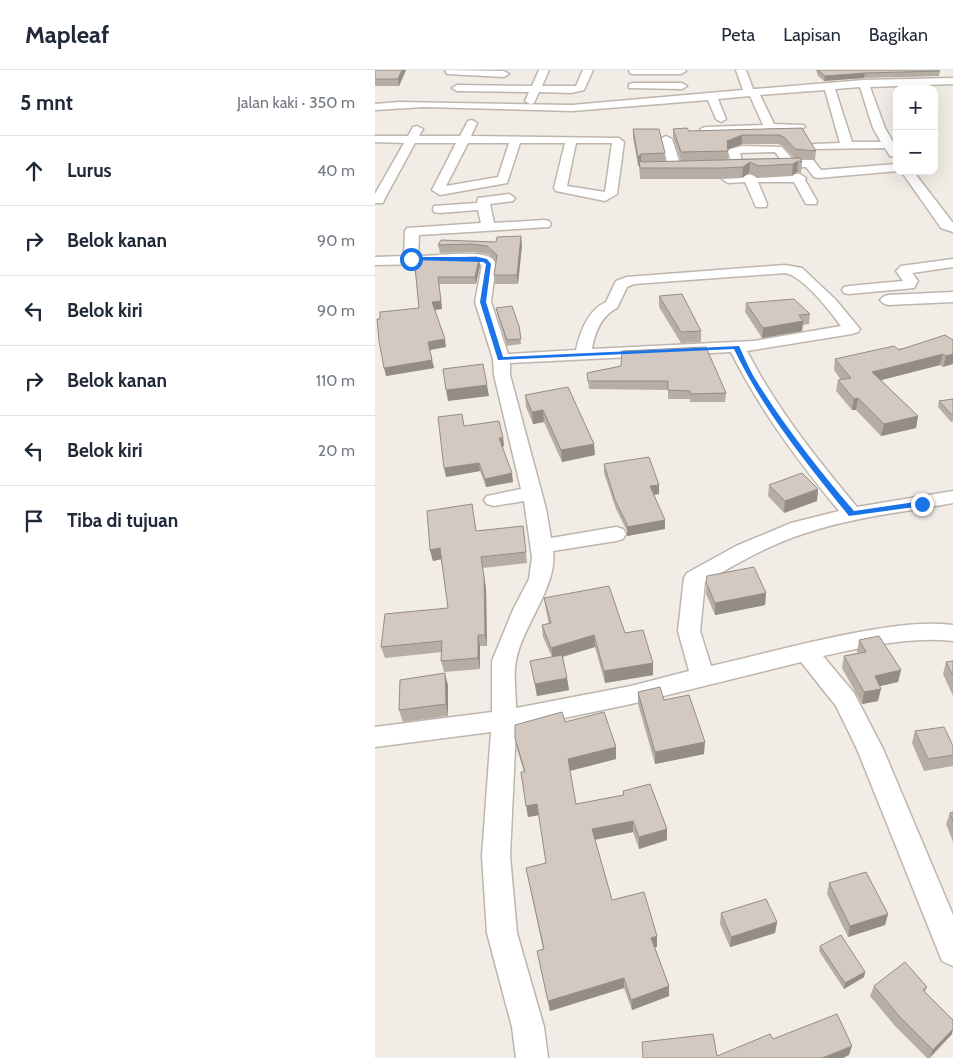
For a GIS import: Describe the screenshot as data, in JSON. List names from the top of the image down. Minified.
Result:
{"page":{"header":"Mapleaf","nav":["Peta","Lapisan","Bagikan"],"heading":["5 mnt","Jalan kaki · 350 m"],"map_buttons":["+","−"],"list":[["Lurus","40 m"],["Belok kanan","90 m"],["Belok kiri","90 m"],["Belok kanan","110 m"],["Belok kiri","20 m"],"Tiba di tujuan"]}}
